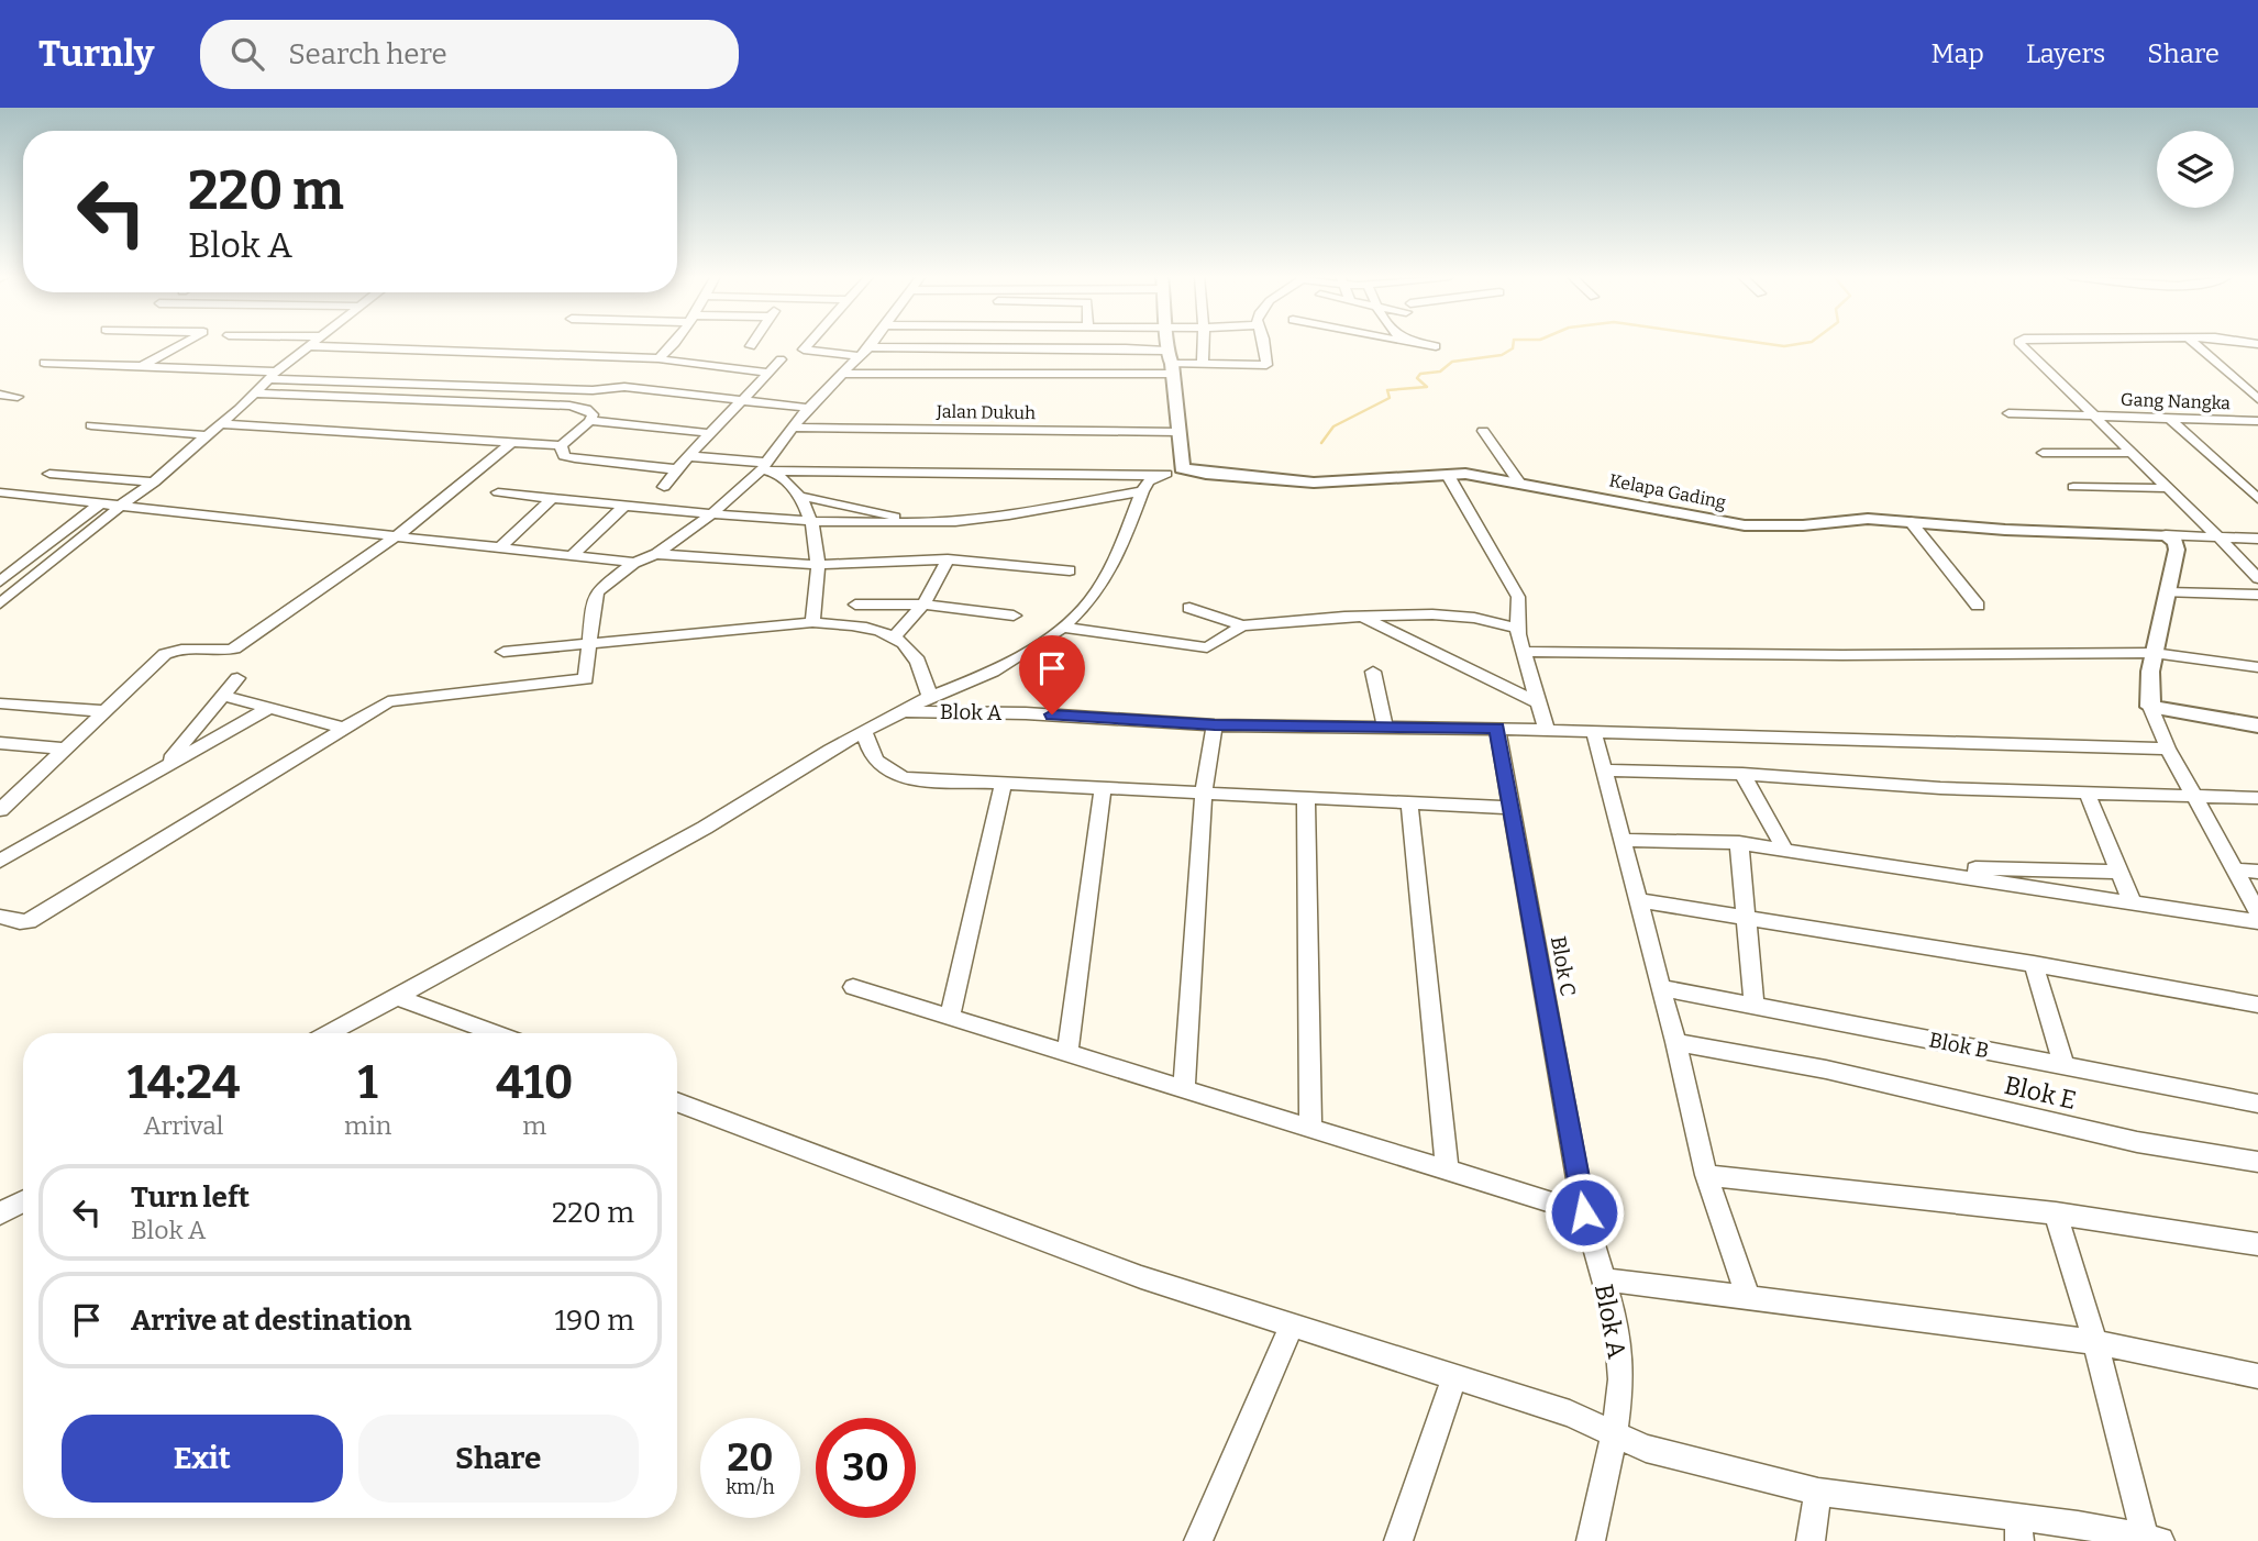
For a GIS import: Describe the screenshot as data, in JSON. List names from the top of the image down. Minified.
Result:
{"streets":{"street":["Gang Nangka","Jalan Dukuh","Kelapa Gading","Blok A","Blok C","Blok B","Blok E"]},"crossings":[["Jalan Dukuh","Kelapa Gading"],["Blok A","Blok C"]],"page":{"header":"Turnly","search":"Search here","nav":["Map","Layers","Share"],"turn":["220 m","Blok A"],"eta":["14:24","Arrival","1","min","410","m"],"list":[{"name":"Turn left","note":"Blok A","value":"220 m"},{"name":"Arrive at destination","value":"190 m"}],"buttons":["Exit","Share"],"speed":"20 km/h","limit":"30"}}
